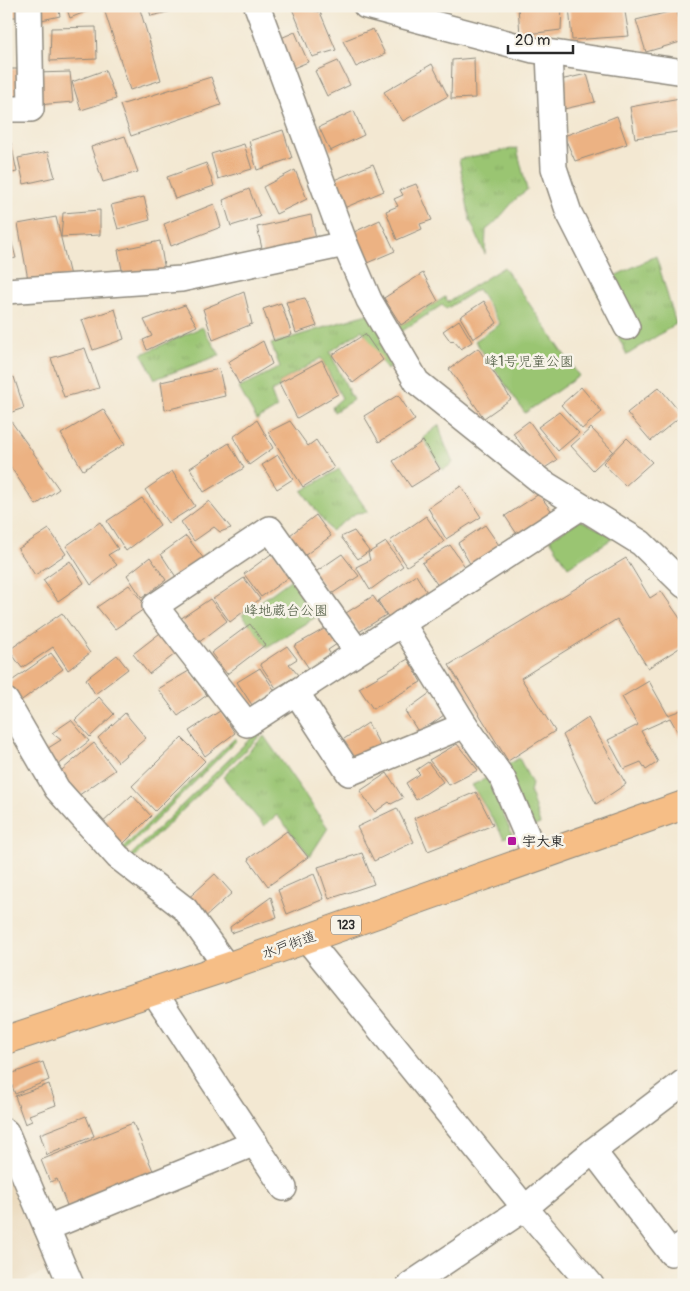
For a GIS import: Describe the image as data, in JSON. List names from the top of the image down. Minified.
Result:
{"streets":{"highway":["123","水戸街道"]},"parks":["峰1号児童公園","峰地蔵台公園"],"places":{"transit":["宇大東"]},"scale_bar":"20 m"}
